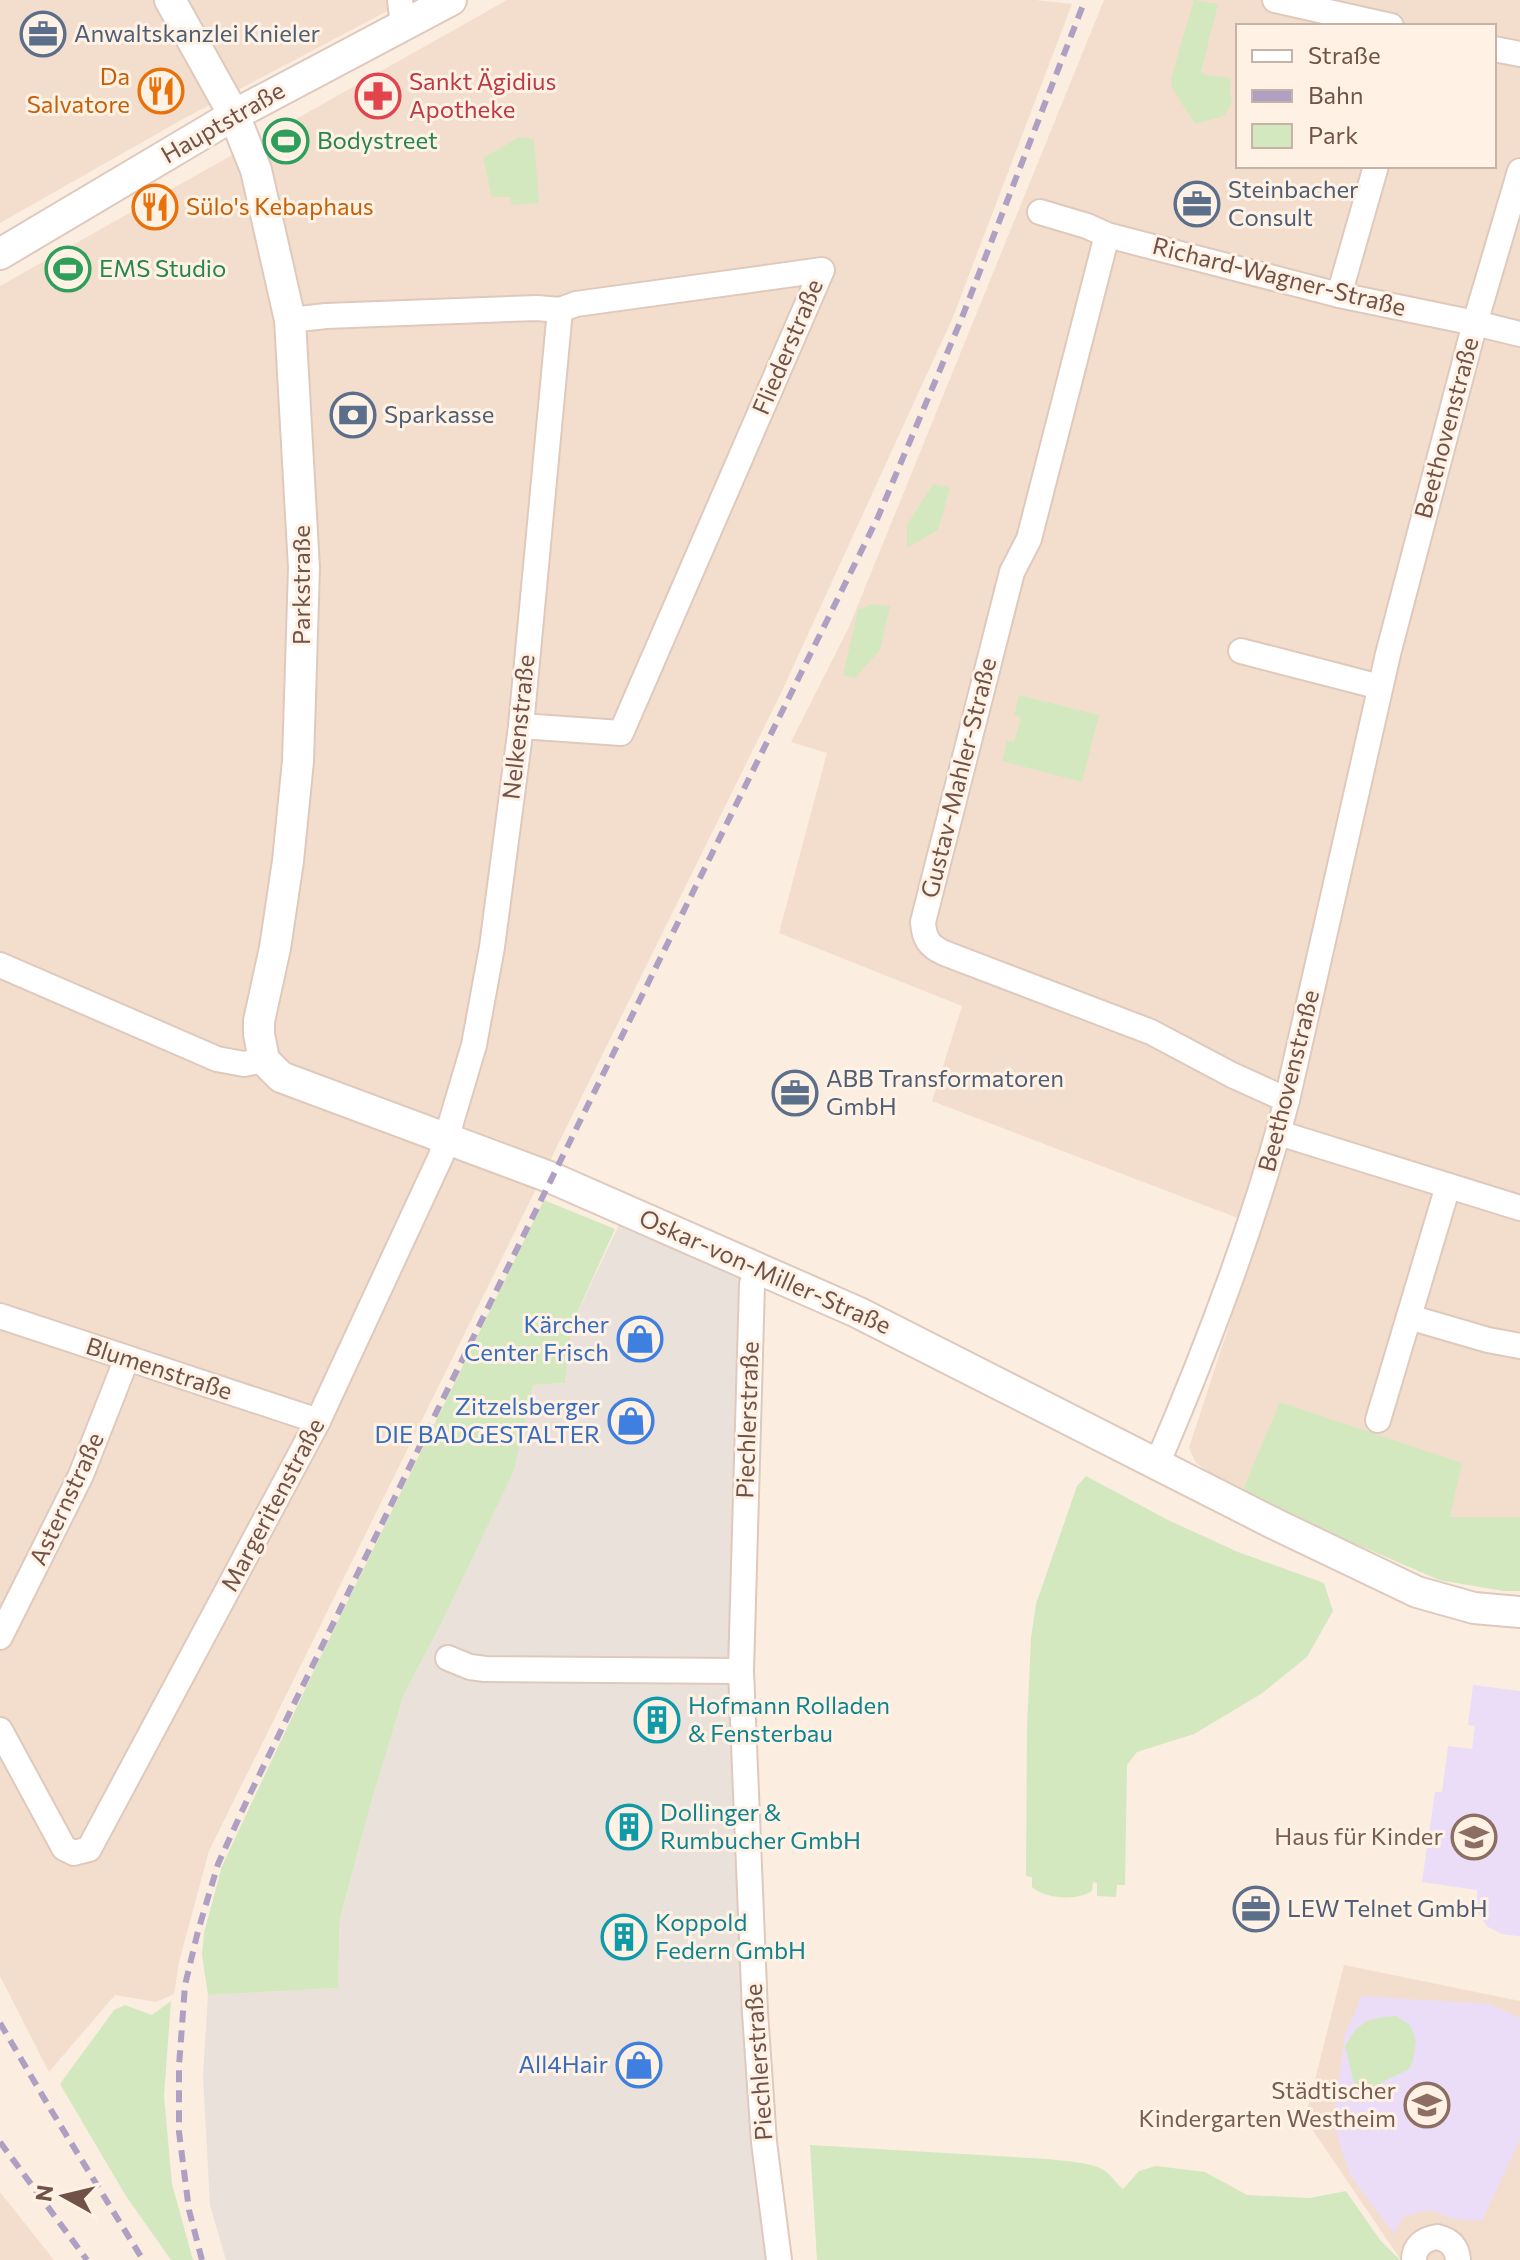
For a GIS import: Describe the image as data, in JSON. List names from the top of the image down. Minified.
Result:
{"streets":{"street":["Hauptstraße","Richard-Wagner-Straße","Fliederstraße","Beethovenstraße","Parkstraße","Nelkenstraße","Gustav-Mahler-Straße","Oskar-von-Miller-Straße","Blumenstraße","Piechlerstraße","Asternstraße","Margeritenstraße"]},"crossings":[["Hauptstraße","Parkstraße"],["Richard-Wagner-Straße","Beethovenstraße"],["Richard-Wagner-Straße","Gustav-Mahler-Straße"],["Fliederstraße","Parkstraße"],["Fliederstraße","Nelkenstraße"],["Beethovenstraße","Gustav-Mahler-Straße"],["Beethovenstraße","Oskar-von-Miller-Straße"],["Parkstraße","Oskar-von-Miller-Straße"],["Nelkenstraße","Oskar-von-Miller-Straße"],["Nelkenstraße","Margeritenstraße"],["Oskar-von-Miller-Straße","Piechlerstraße"],["Oskar-von-Miller-Straße","Margeritenstraße"],["Blumenstraße","Asternstraße"],["Blumenstraße","Margeritenstraße"]],"places":{"office":["Anwaltskanzlei Knieler","Steinbacher Consult","ABB Transformatoren GmbH","LEW Telnet GmbH"],"restaurant":["Da Salvatore","Sülo's Kebaphaus"],"pharmacy":["Sankt Ägidius Apotheke"],"sports":["Bodystreet","EMS Studio"],"bank":["Sparkasse"],"shop":["Kärcher Center Frisch","Zitzelsberger DIE BADGESTALTER","All4Hair"],"building":["Hofmann Rolladen & Fensterbau","Dollinger & Rumbucher GmbH","Koppold Federn GmbH"],"school or university":["Haus für Kinder","Städtischer Kindergarten Westheim"]},"legend":["Straße","Bahn","Park"],"north":"left"}
